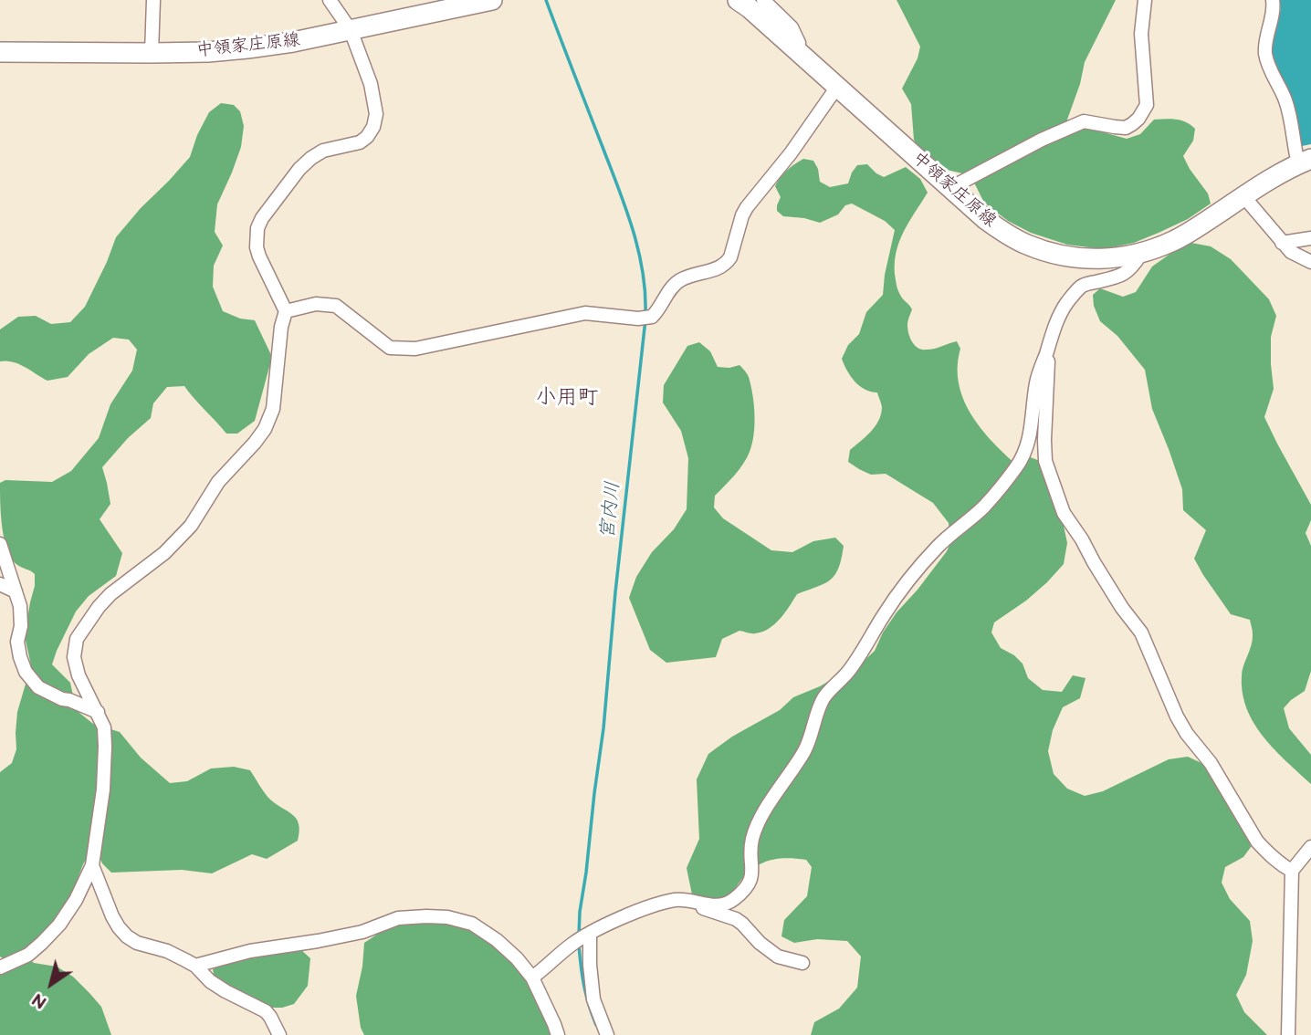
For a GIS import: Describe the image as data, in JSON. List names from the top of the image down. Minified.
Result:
{"streets":{"main road":["中領家庄原線"]},"districts":["小用町"],"water":["宮内川"],"north":"bottom left"}
